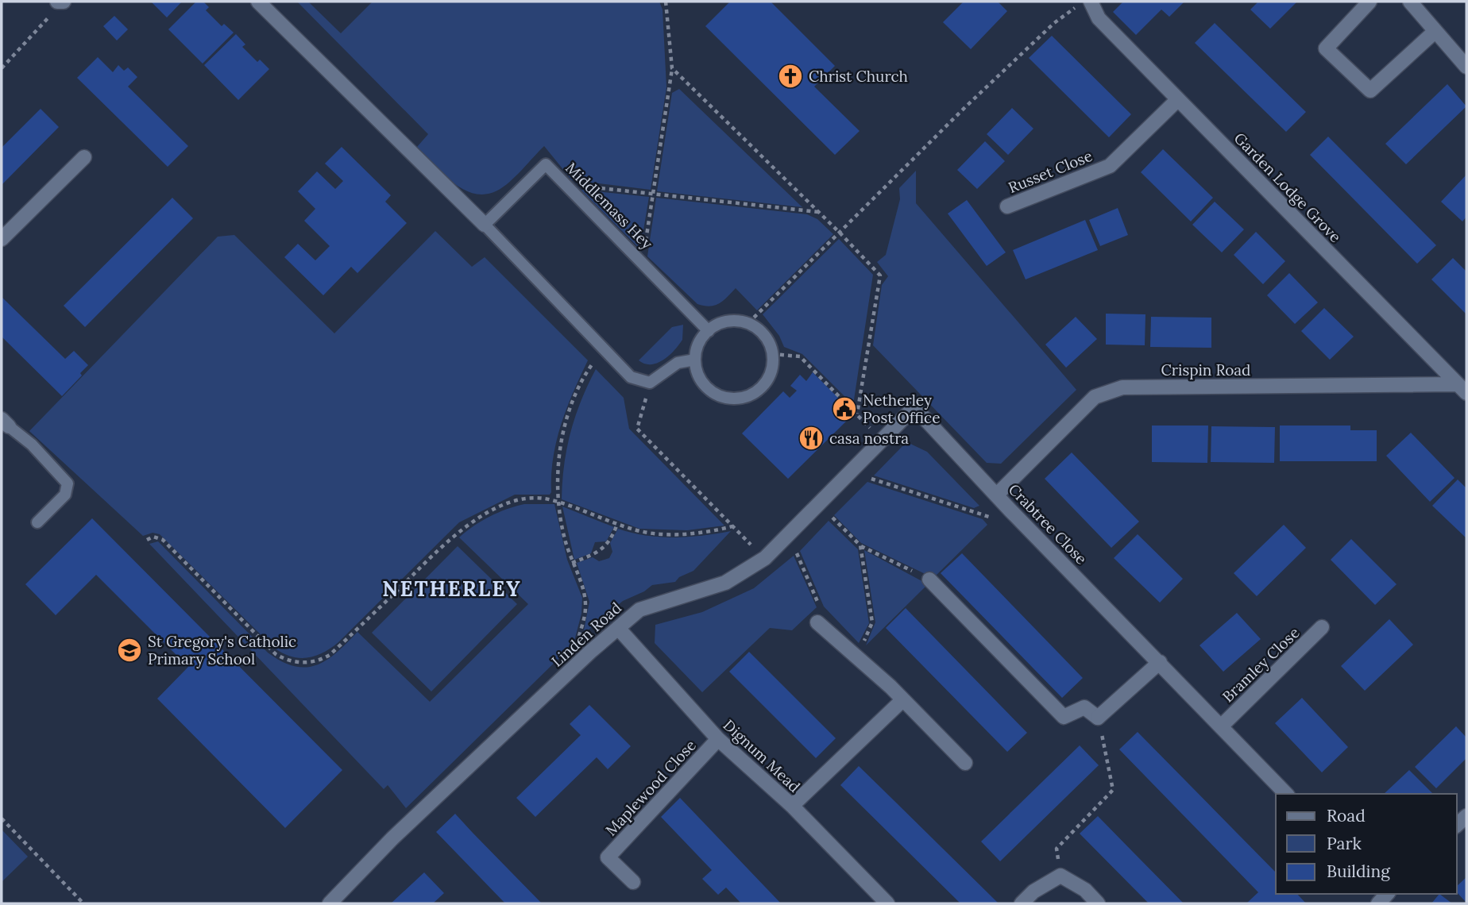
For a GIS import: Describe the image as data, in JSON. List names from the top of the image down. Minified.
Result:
{"streets":{"street":["Russet Close","Garden Lodge Grove","Crispin Road","Crabtree Close","Linden Road","Bramley Close","Dignum Mead","Maplewood Close"],"lane":["Middlemass Hey"]},"crossings":[["Russet Close","Garden Lodge Grove"],["Garden Lodge Grove","Crispin Road"],["Crispin Road","Crabtree Close"],["Crabtree Close","Linden Road"],["Crabtree Close","Bramley Close"],["Linden Road","Dignum Mead"],["Dignum Mead","Maplewood Close"]],"districts":["NETHERLEY"],"places":{"church":["Christ Church"],"public building":["Netherley Post Office"],"restaurant":["casa nostra"],"school or university":["St Gregory's Catholic Primary School"]},"legend":["Road","Park","Building"]}
